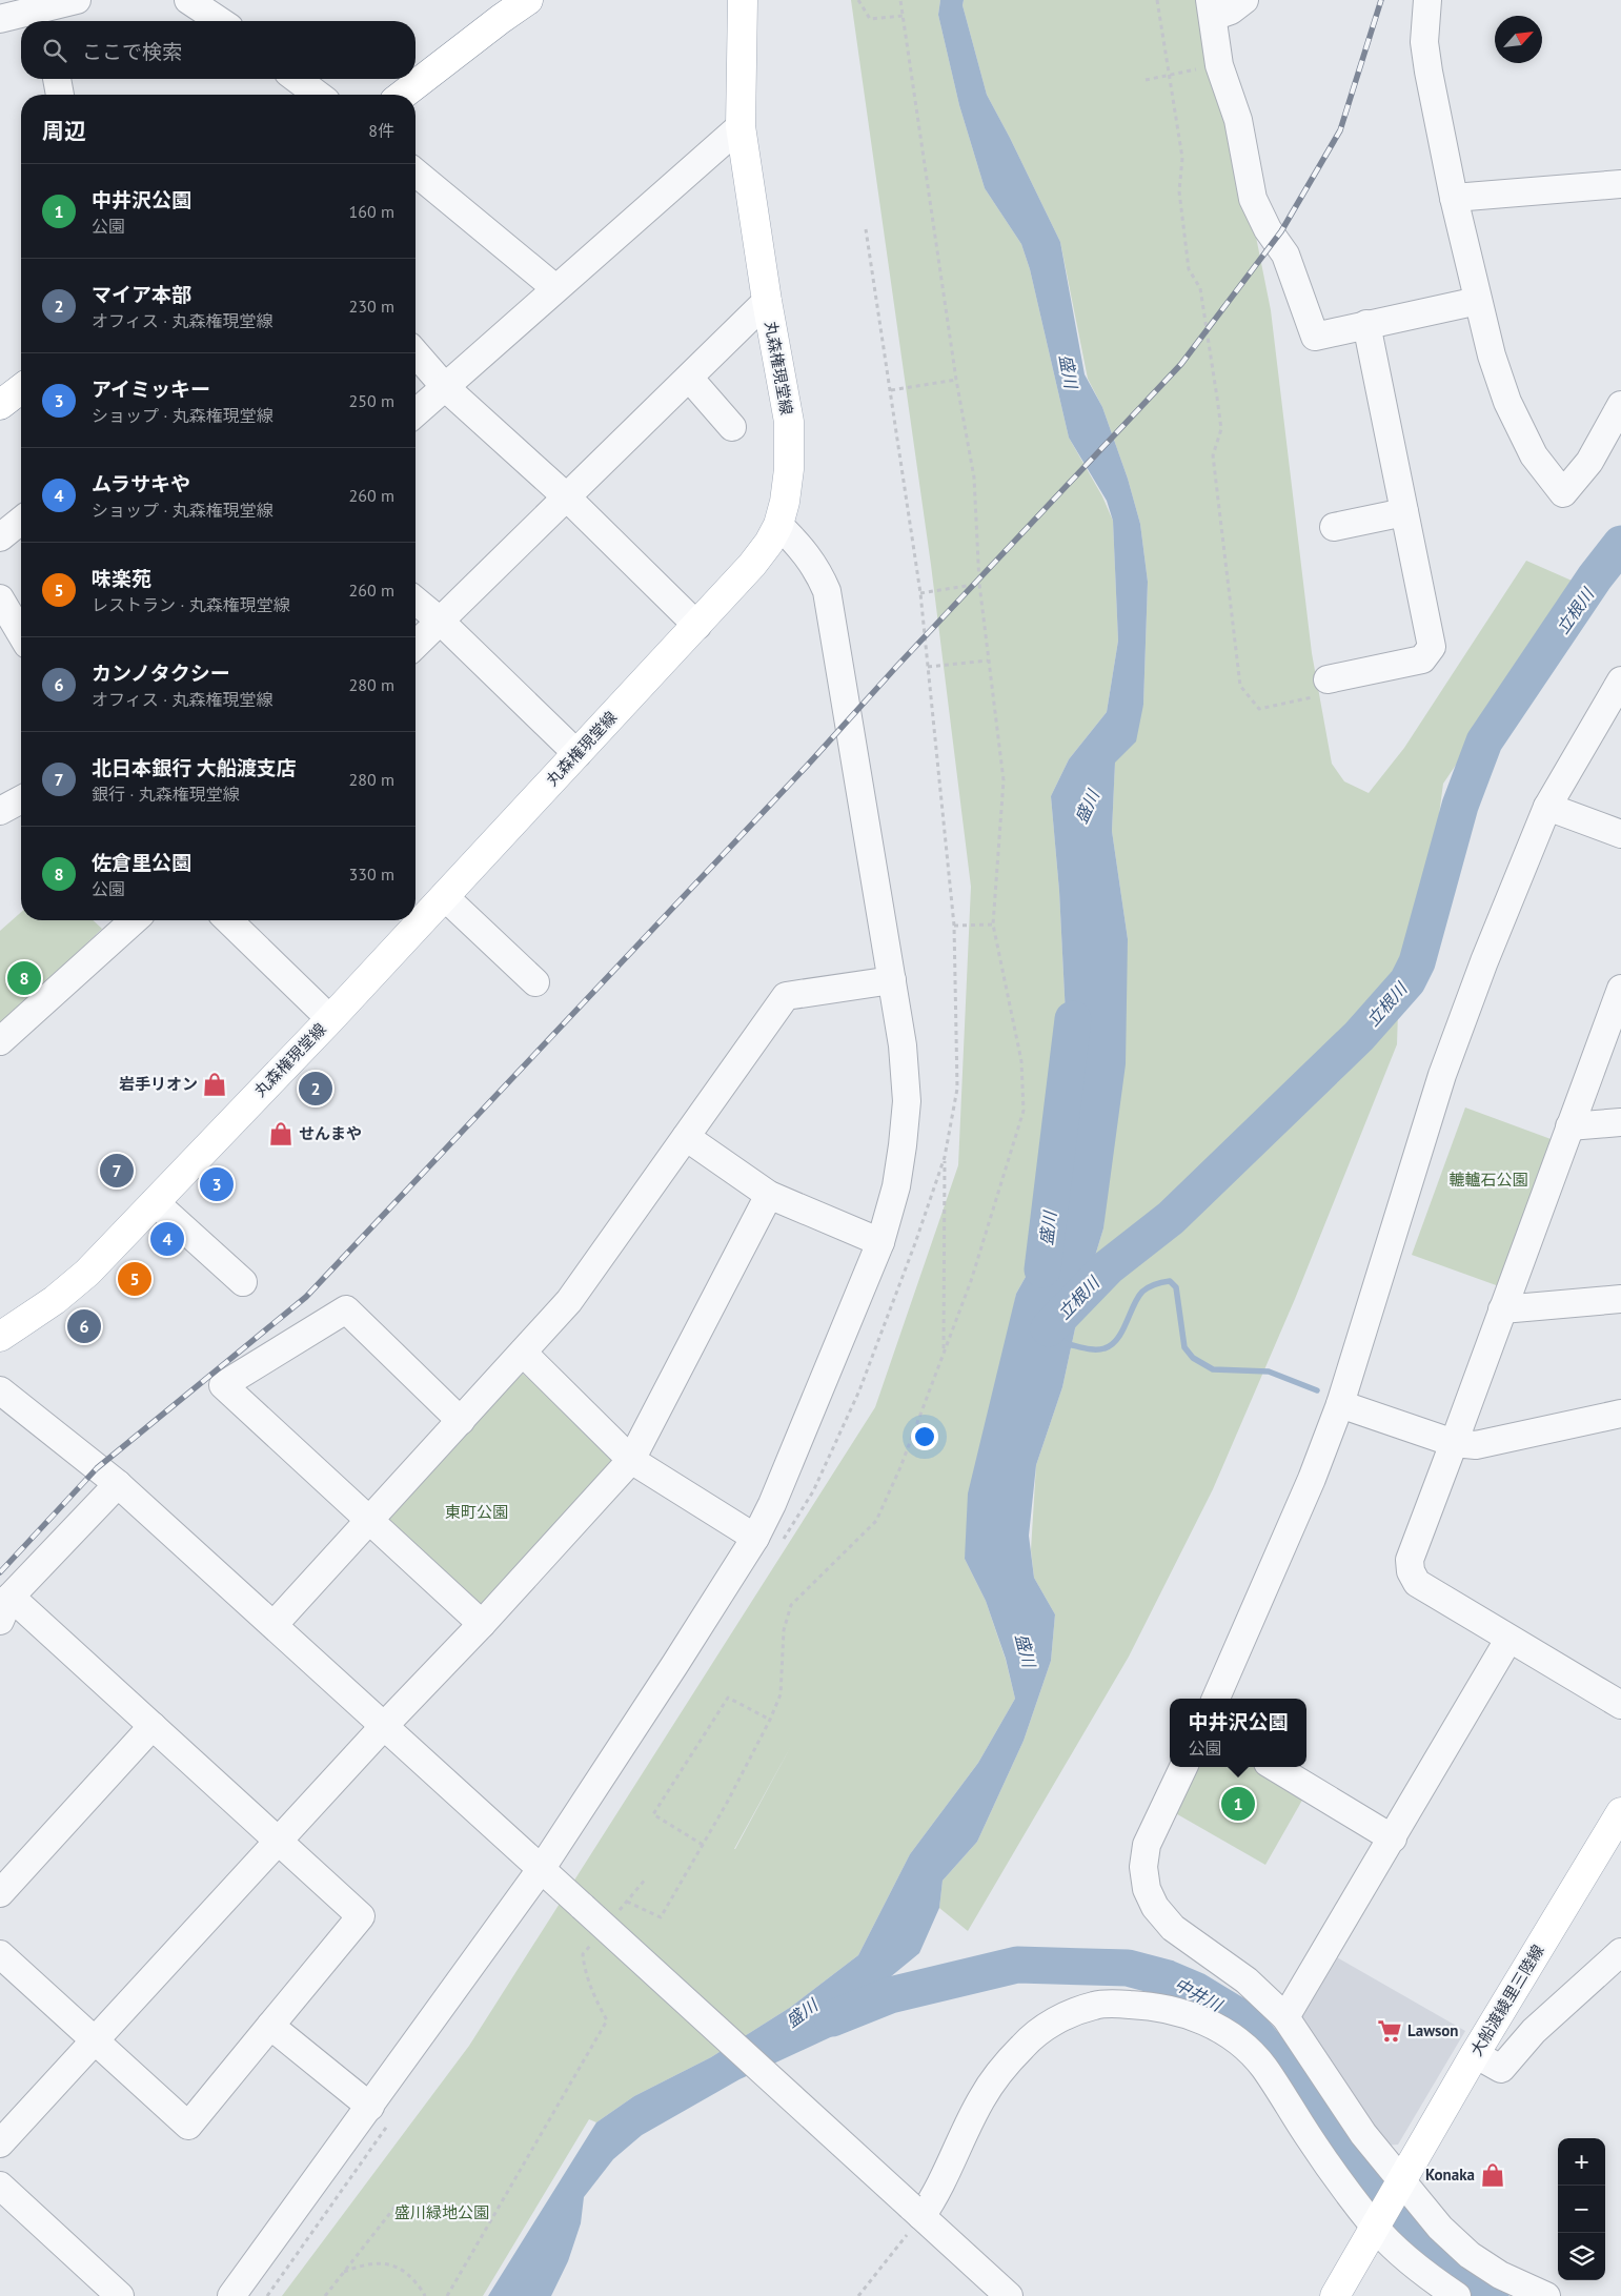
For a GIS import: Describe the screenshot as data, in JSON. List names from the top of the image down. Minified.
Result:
{"streets":{"main road":["丸森権現堂線","大船渡綾里三陸線"]},"water":["盛川","立根川","中井川"],"parks":["轆轤石公園","東町公園","盛川緑地公園"],"places":{"shop":["岩手リオン","せんまや","Konaka"],"supermarket":["Lawson"]},"north":"top right","page":{"search":"ここで検索","heading":["周辺","8件"],"list":[{"mark":"1","name":"中井沢公園","note":"公園","value":"160 m"},{"mark":"2","name":"マイア本部","note":"オフィス · 丸森権現堂線","value":"230 m"},{"mark":"3","name":"アイミッキー","note":"ショップ · 丸森権現堂線","value":"250 m"},{"mark":"4","name":"ムラサキや","note":"ショップ · 丸森権現堂線","value":"260 m"},{"mark":"5","name":"味楽苑","note":"レストラン · 丸森権現堂線","value":"260 m"},{"mark":"6","name":"カンノタクシー","note":"オフィス · 丸森権現堂線","value":"280 m"},{"mark":"7","name":"北日本銀行 大船渡支店","note":"銀行 · 丸森権現堂線","value":"280 m"},{"mark":"8","name":"佐倉里公園","note":"公園","value":"330 m"}],"pins":["8","2","7","3","4","5","6","1"],"popup":["中井沢公園","公園"],"map_buttons":["+","−"]}}
